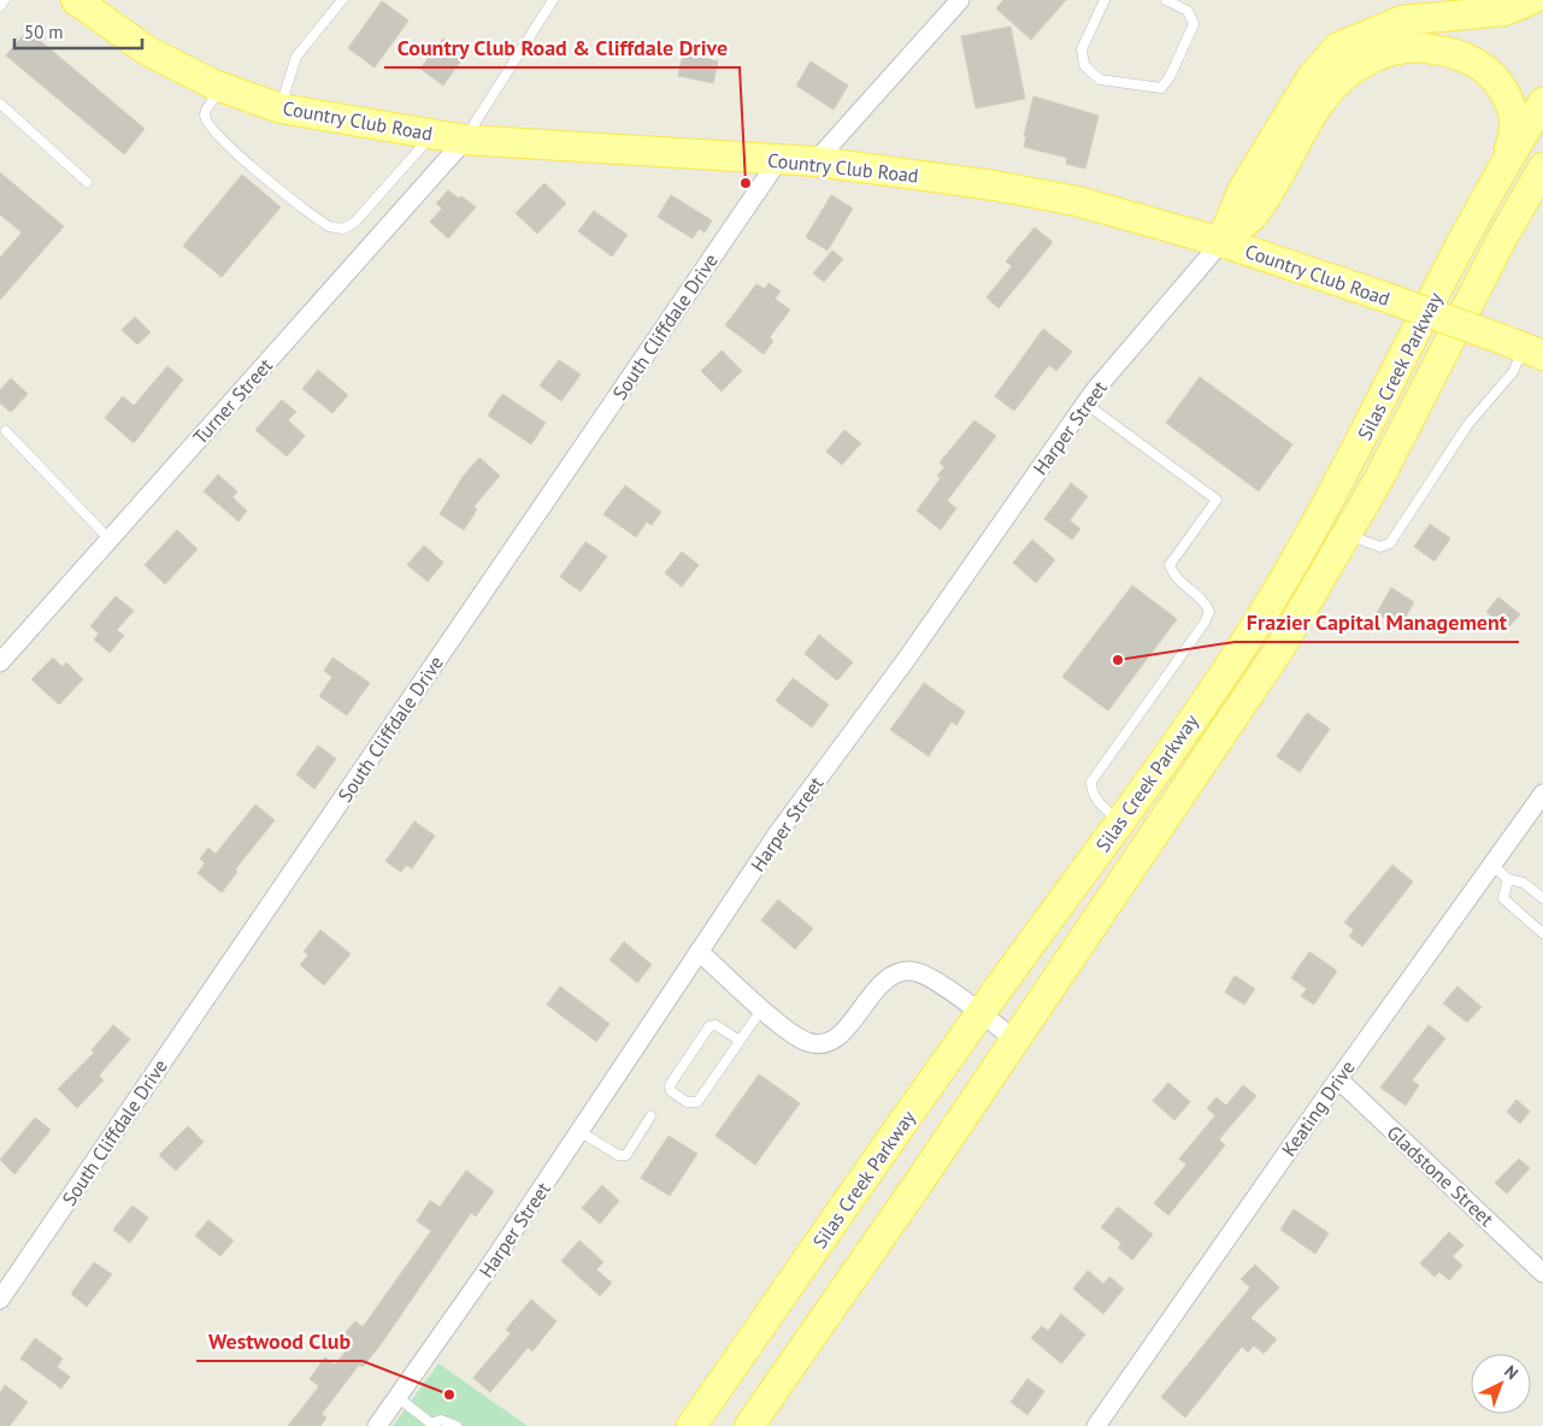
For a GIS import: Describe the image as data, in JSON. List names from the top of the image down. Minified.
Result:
{"streets":{"main road":["Country Club Road","Silas Creek Parkway"],"street":["South Cliffdale Drive","Turner Street","Harper Street","Keating Drive","Gladstone Street"]},"crossings":[["Country Club Road","South Cliffdale Drive"],["Country Club Road","Turner Street"],["Country Club Road","Harper Street"],["Keating Drive","Gladstone Street"]],"places":["Country Club Road & Cliffdale Drive","Frazier Capital Management","Westwood Club"],"scale_bar":"50 m","north":"top right"}
